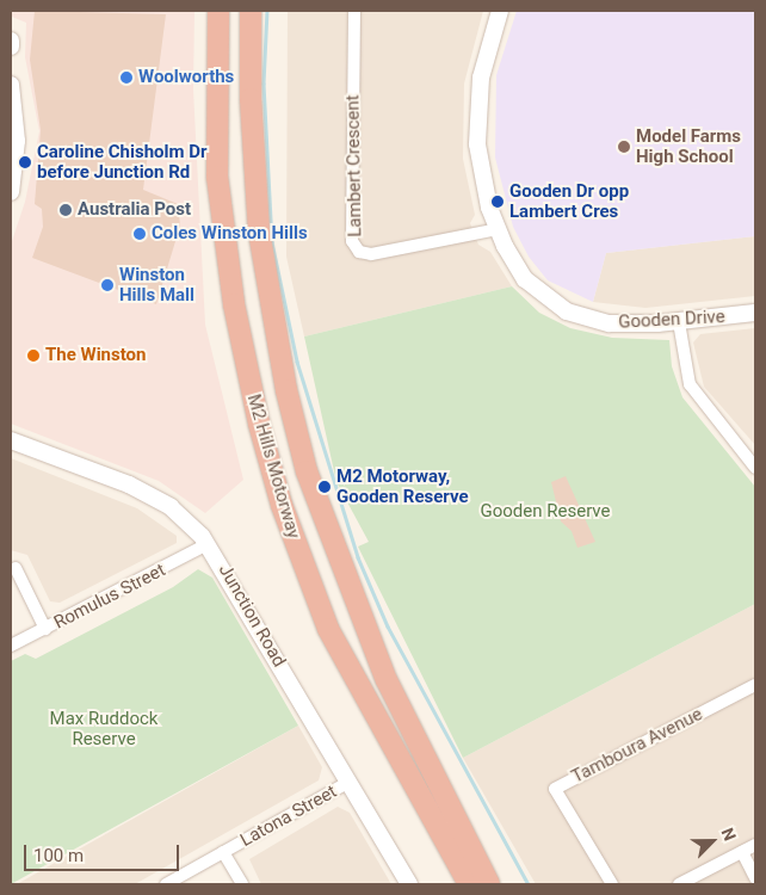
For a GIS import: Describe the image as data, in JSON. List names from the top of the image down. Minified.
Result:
{"streets":{"highway":["M2 Hills Motorway"],"street":["Lambert Crescent","Gooden Drive","Romulus Street","Junction Road","Tamboura Avenue","Latona Street"]},"crossings":[["Lambert Crescent","Gooden Drive"],["Romulus Street","Junction Road"],["Junction Road","Latona Street"]],"parks":["Gooden Reserve","Max Ruddock Reserve"],"places":["Woolworths","Model Farms High School","Caroline Chisholm Dr before Junction Rd","Gooden Dr opp Lambert Cres","Australia Post","Coles Winston Hills","Winston Hills Mall","The Winston","M2 Motorway, Gooden Reserve"],"scale_bar":"100 m","north":"top right"}
